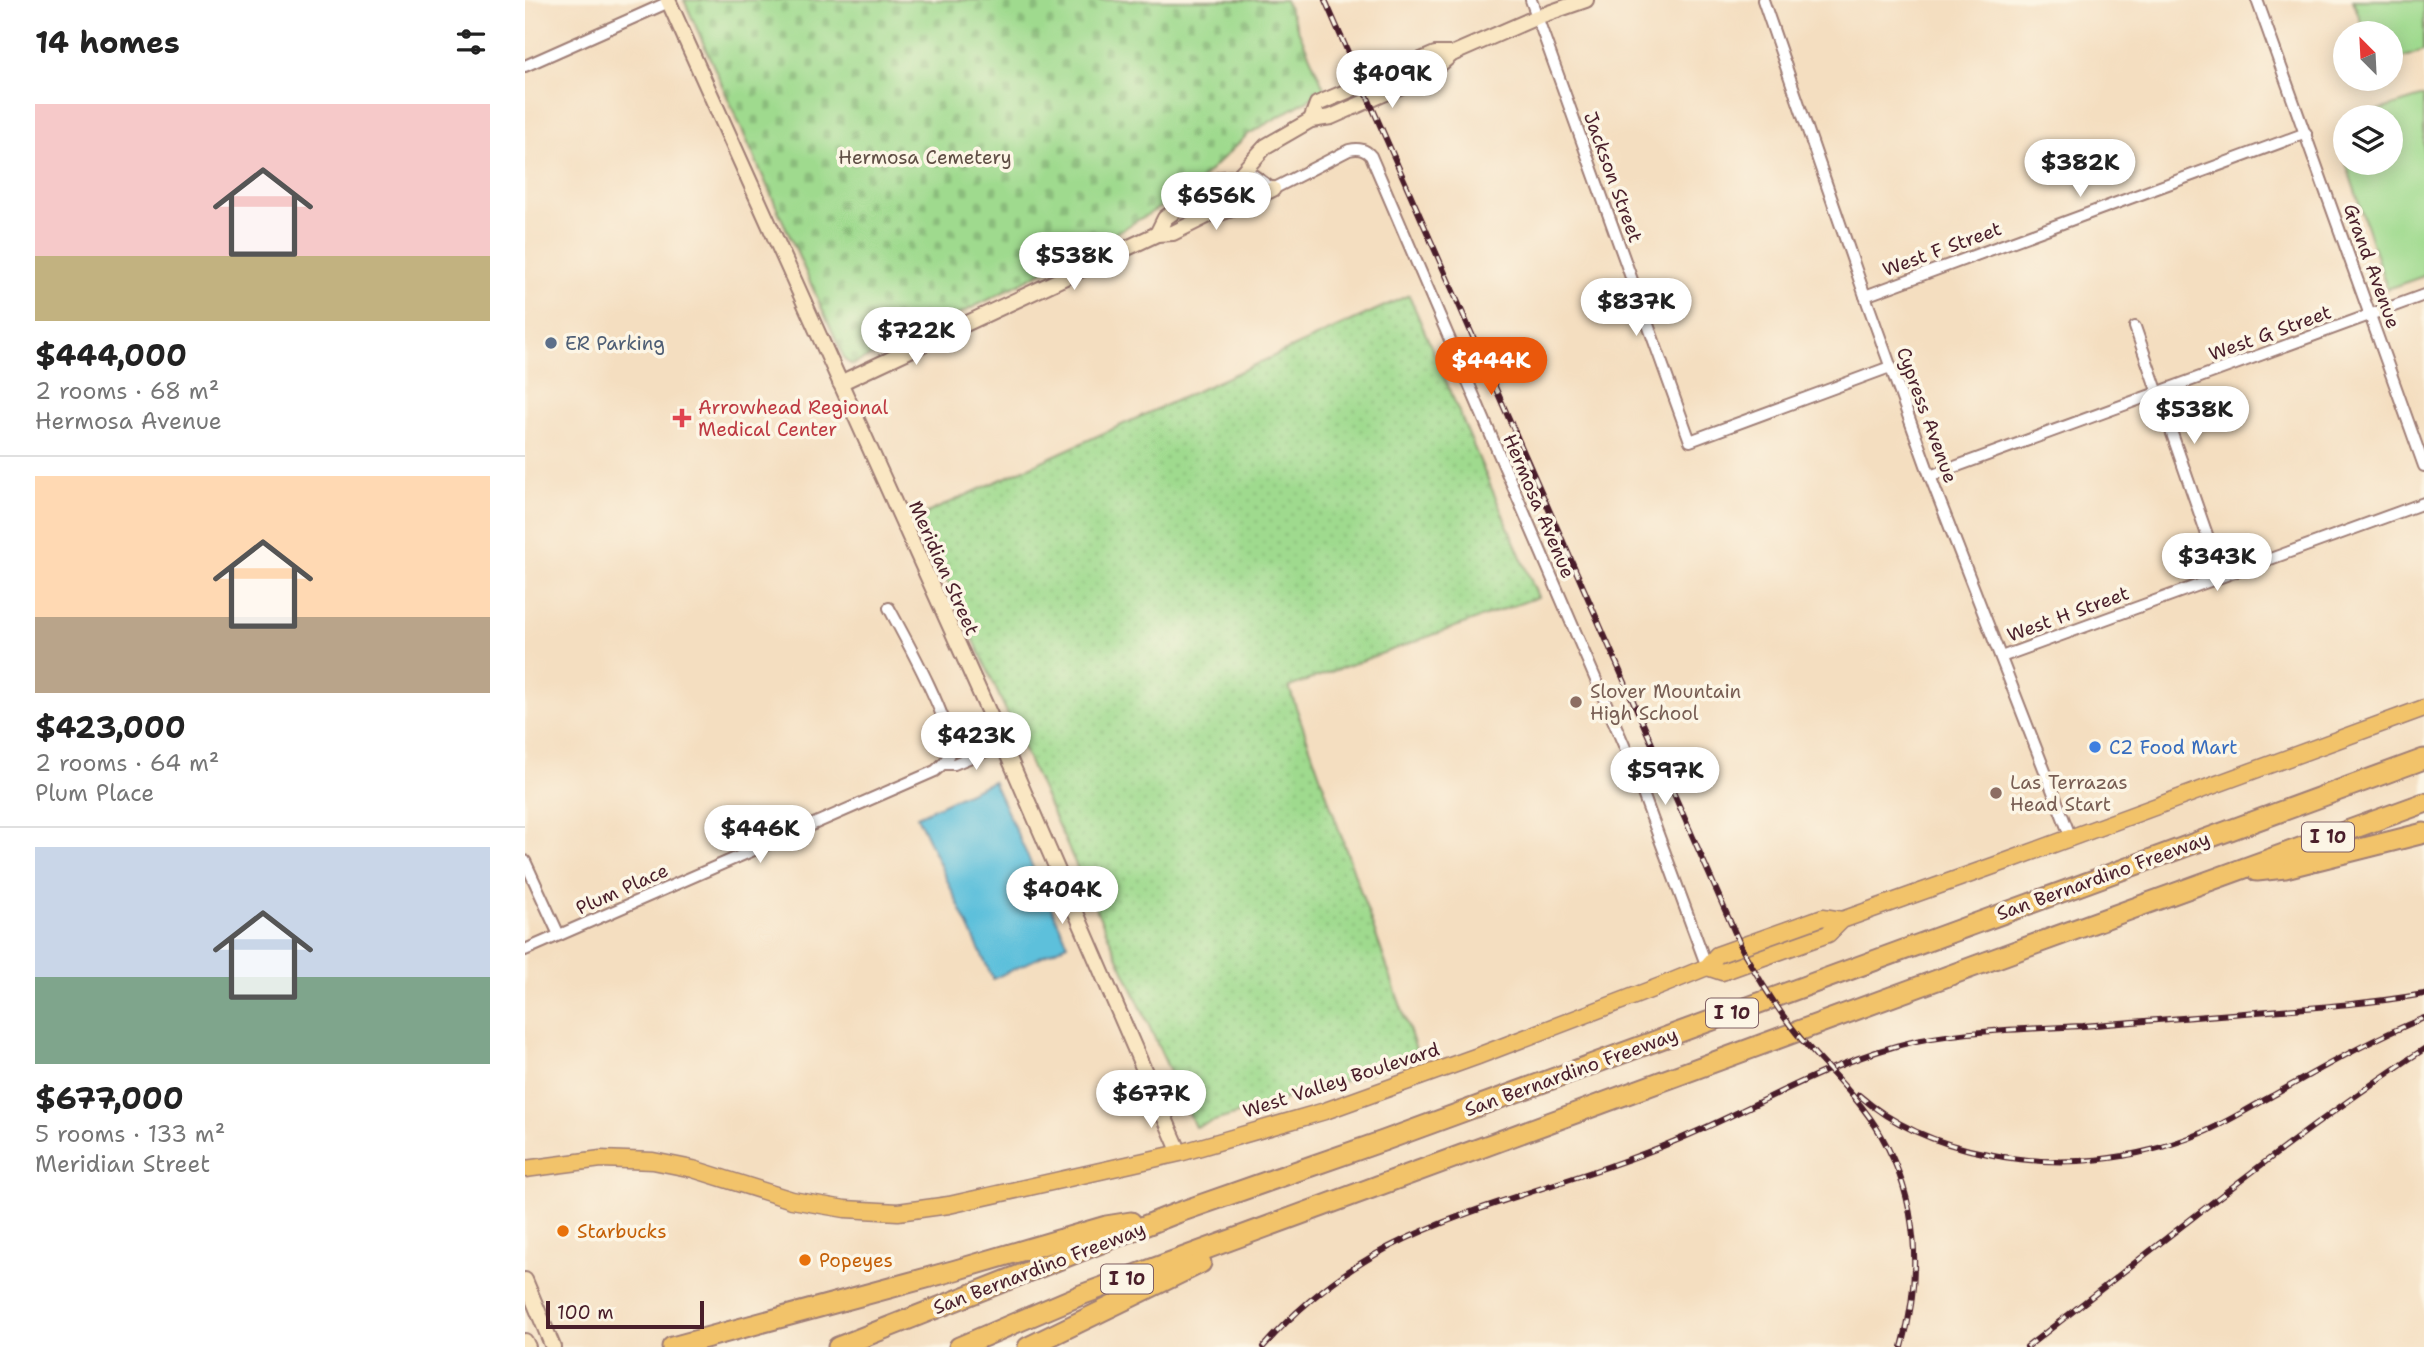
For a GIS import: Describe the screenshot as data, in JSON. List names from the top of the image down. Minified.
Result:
{"streets":{"highway":["I 10","San Bernardino Freeway"],"main road":["West Valley Boulevard"],"street":["Jackson Street","West F Street","Grand Avenue","West G Street","Cypress Avenue","Hermosa Avenue","Meridian Street","West H Street","Plum Place"]},"crossings":[["Jackson Street","Cypress Avenue"],["West F Street","Grand Avenue"],["West F Street","Cypress Avenue"],["Grand Avenue","West G Street"],["West G Street","Cypress Avenue"],["Cypress Avenue","West H Street"],["Cypress Avenue","West Valley Boulevard"],["Hermosa Avenue","West Valley Boulevard"],["Meridian Street","Plum Place"],["Meridian Street","West Valley Boulevard"]],"parks":["Hermosa Cemetery"],"places":{"other":["ER Parking","Slover Mountain High School","C2 Food Mart","Las Terrazas Head Start","Starbucks","Popeyes"],"health":["Arrowhead Regional Medical Center"]},"scale_bar":"100 m","north":"top left","page":{"heading":"14 homes","price":["$409K","$382K","$656K","$538K","$837K","$722K","$444K","$538K","$343K","$423K","$597K","$446K","$404K","$677K"],"list":[{"name":"$444,000","note":"2 rooms · 68 m² · Hermosa Avenue"},{"name":"$423,000","note":"2 rooms · 64 m² · Plum Place"},{"name":"$677,000","note":"5 rooms · 133 m² · Meridian Street"}],"scale":"100 m"}}
